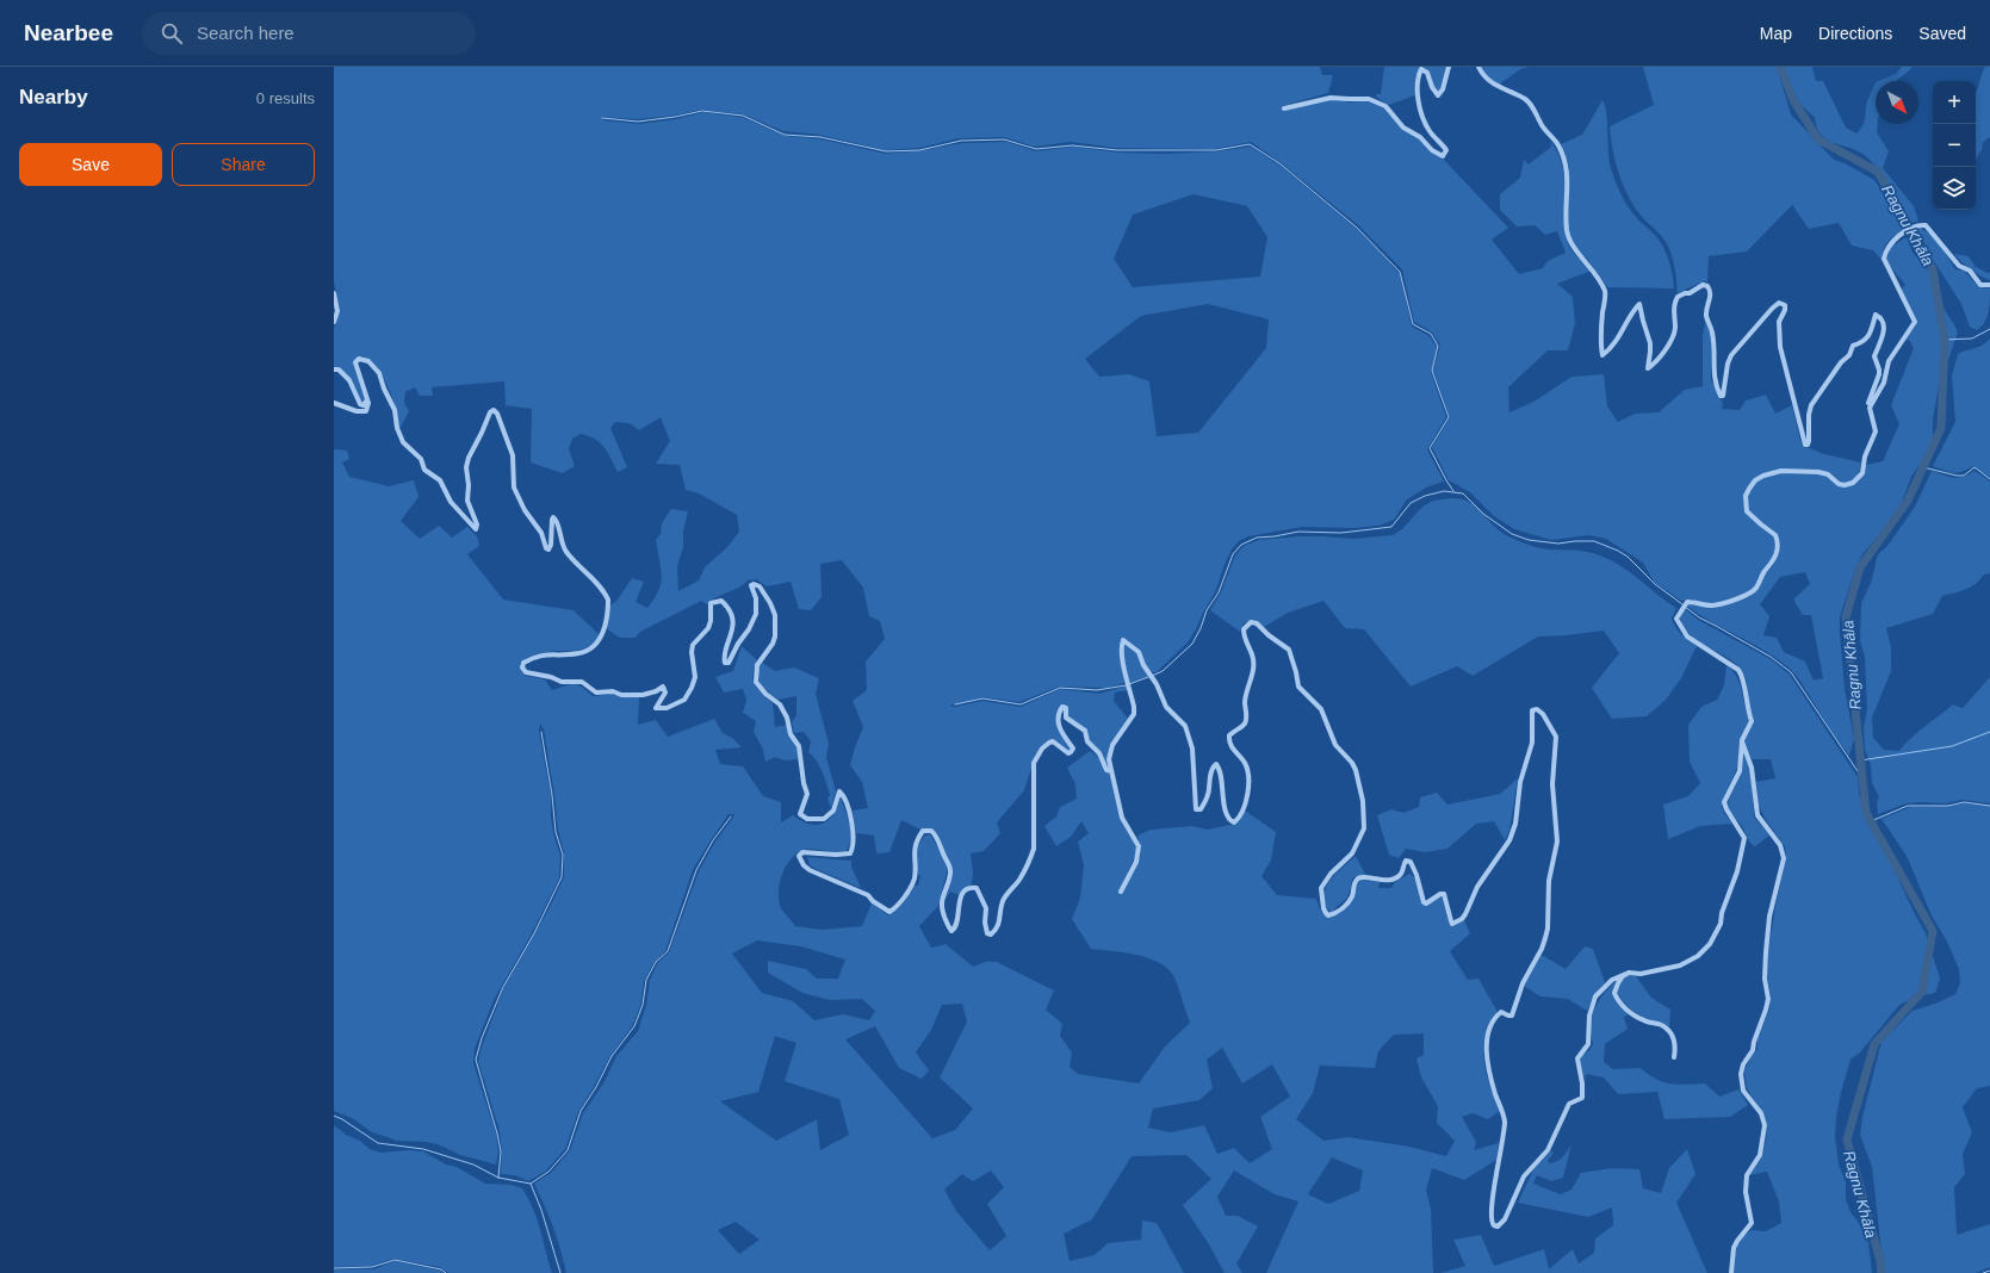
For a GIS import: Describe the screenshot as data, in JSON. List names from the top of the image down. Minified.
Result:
{"water":["Ragnu Khāla"],"north":"bottom right","page":{"header":"Nearbee","search":"Search here","nav":["Map","Directions","Saved"],"heading":["Nearby","0 results"],"map_buttons":["+","−"],"buttons":["Save","Share"]}}
